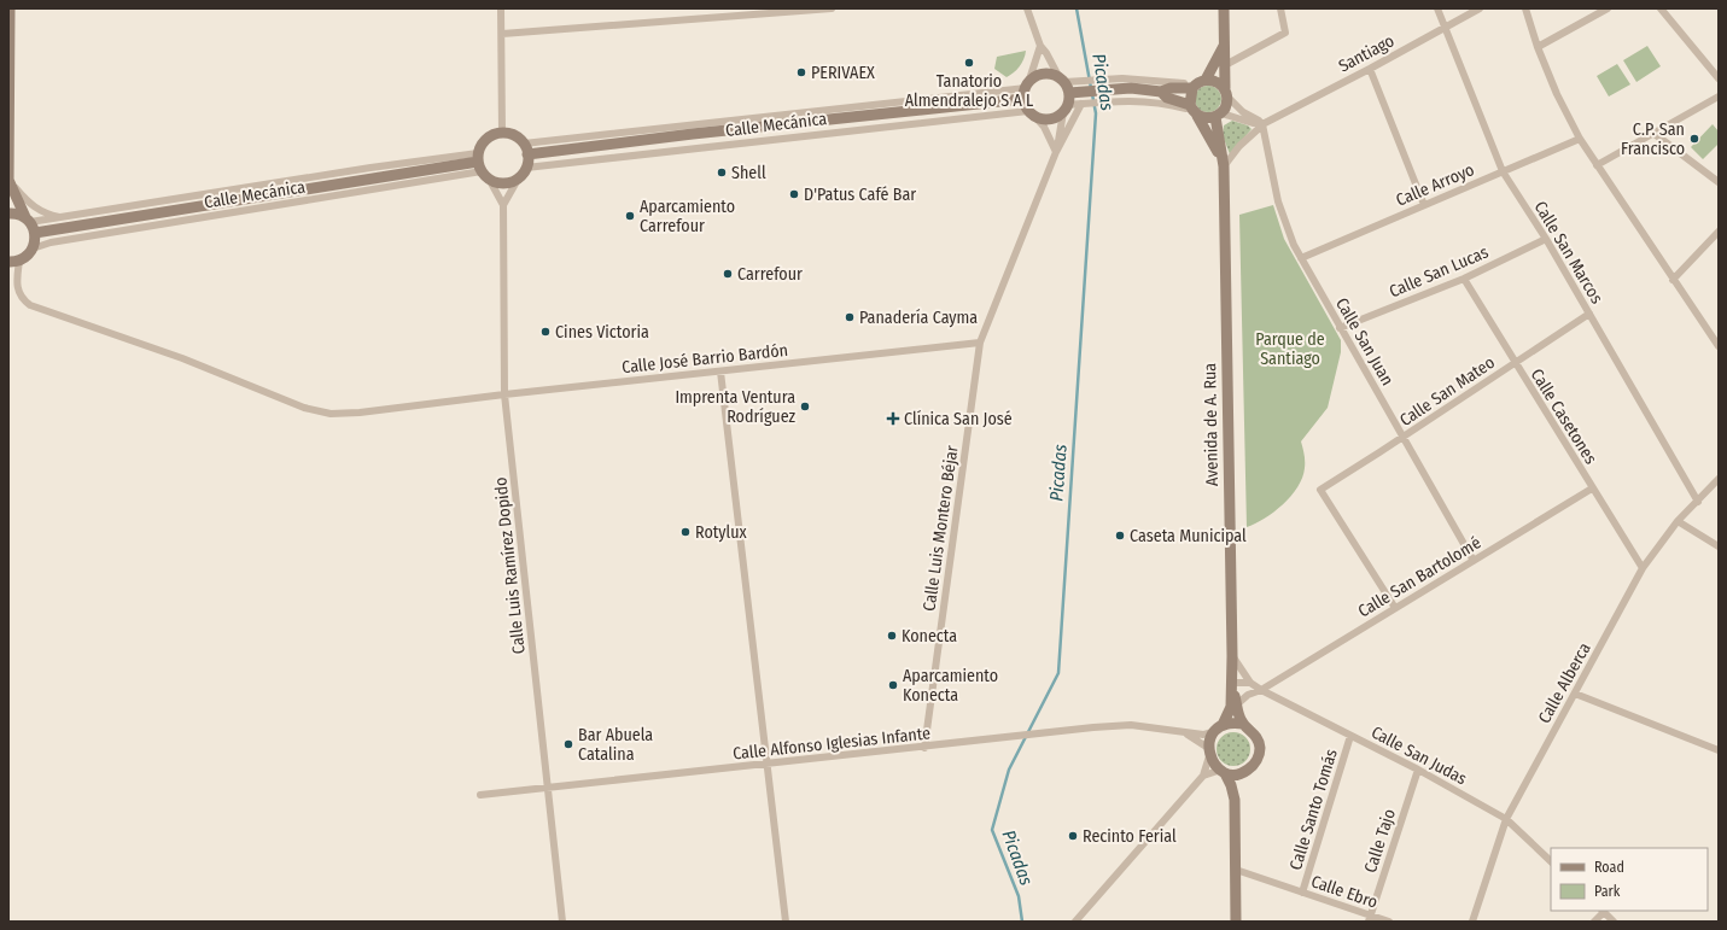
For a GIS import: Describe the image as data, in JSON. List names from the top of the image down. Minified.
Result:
{"streets":{"street":["Santiago","Calle Mecánica","Calle Arroyo","Calle San Marcos","Calle San Lucas","Calle San Juan","Calle José Barrio Bardón","Calle San Mateo","Calle Casetones","Avenida de A. Rua","Calle Luis Montero Béjar","Calle Luis Ramírez Dopido","Calle San Bartolomé","Calle Alberca","Calle Alfonso Iglesias Infante","Calle San Judas","Calle Santo Tomás","Calle Tajo","Calle Ebro"]},"crossings":[["Santiago","Calle San Marcos"],["Santiago","Calle San Juan"],["Santiago","Avenida de A. Rua"],["Calle Mecánica","Calle Luis Montero Béjar"],["Calle Mecánica","Calle Luis Ramírez Dopido"],["Calle Arroyo","Calle San Marcos"],["Calle Arroyo","Calle San Juan"],["Calle San Marcos","Calle San Lucas"],["Calle San Marcos","Calle San Mateo"],["Calle San Marcos","Calle Alberca"],["Calle San Lucas","Calle San Juan"],["Calle San Lucas","Calle Casetones"],["Calle San Juan","Calle San Mateo"],["Calle San Juan","Calle San Bartolomé"],["Calle José Barrio Bardón","Calle Luis Montero Béjar"],["Calle José Barrio Bardón","Calle Luis Ramírez Dopido"],["Calle San Mateo","Calle Casetones"],["Calle San Mateo","Calle San Bartolomé"],["Calle Casetones","Calle San Bartolomé"],["Calle Casetones","Calle Alberca"],["Avenida de A. Rua","Calle Alfonso Iglesias Infante"],["Avenida de A. Rua","Calle San Judas"],["Calle Luis Montero Béjar","Calle Alfonso Iglesias Infante"],["Calle Luis Ramírez Dopido","Calle Alfonso Iglesias Infante"],["Calle San Bartolomé","Calle San Judas"],["Calle Alberca","Calle San Judas"],["Calle San Judas","Calle Santo Tomás"],["Calle San Judas","Calle Tajo"],["Calle Santo Tomás","Calle Ebro"],["Calle Tajo","Calle Ebro"]],"water":["Picadas"],"parks":["Parque de Santiago"],"places":{"other":["Tanatorio Almendralejo S A L","PERIVAEX","C.P. San Francisco","Shell","D'Patus Café Bar","Aparcamiento Carrefour","Carrefour","Panadería Cayma","Cines Victoria","Imprenta Ventura Rodríguez","Rotylux","Caseta Municipal","Konecta","Aparcamiento Konecta","Bar Abuela Catalina","Recinto Ferial"],"health":["Clínica San José"]},"legend":["Road","Park"]}
